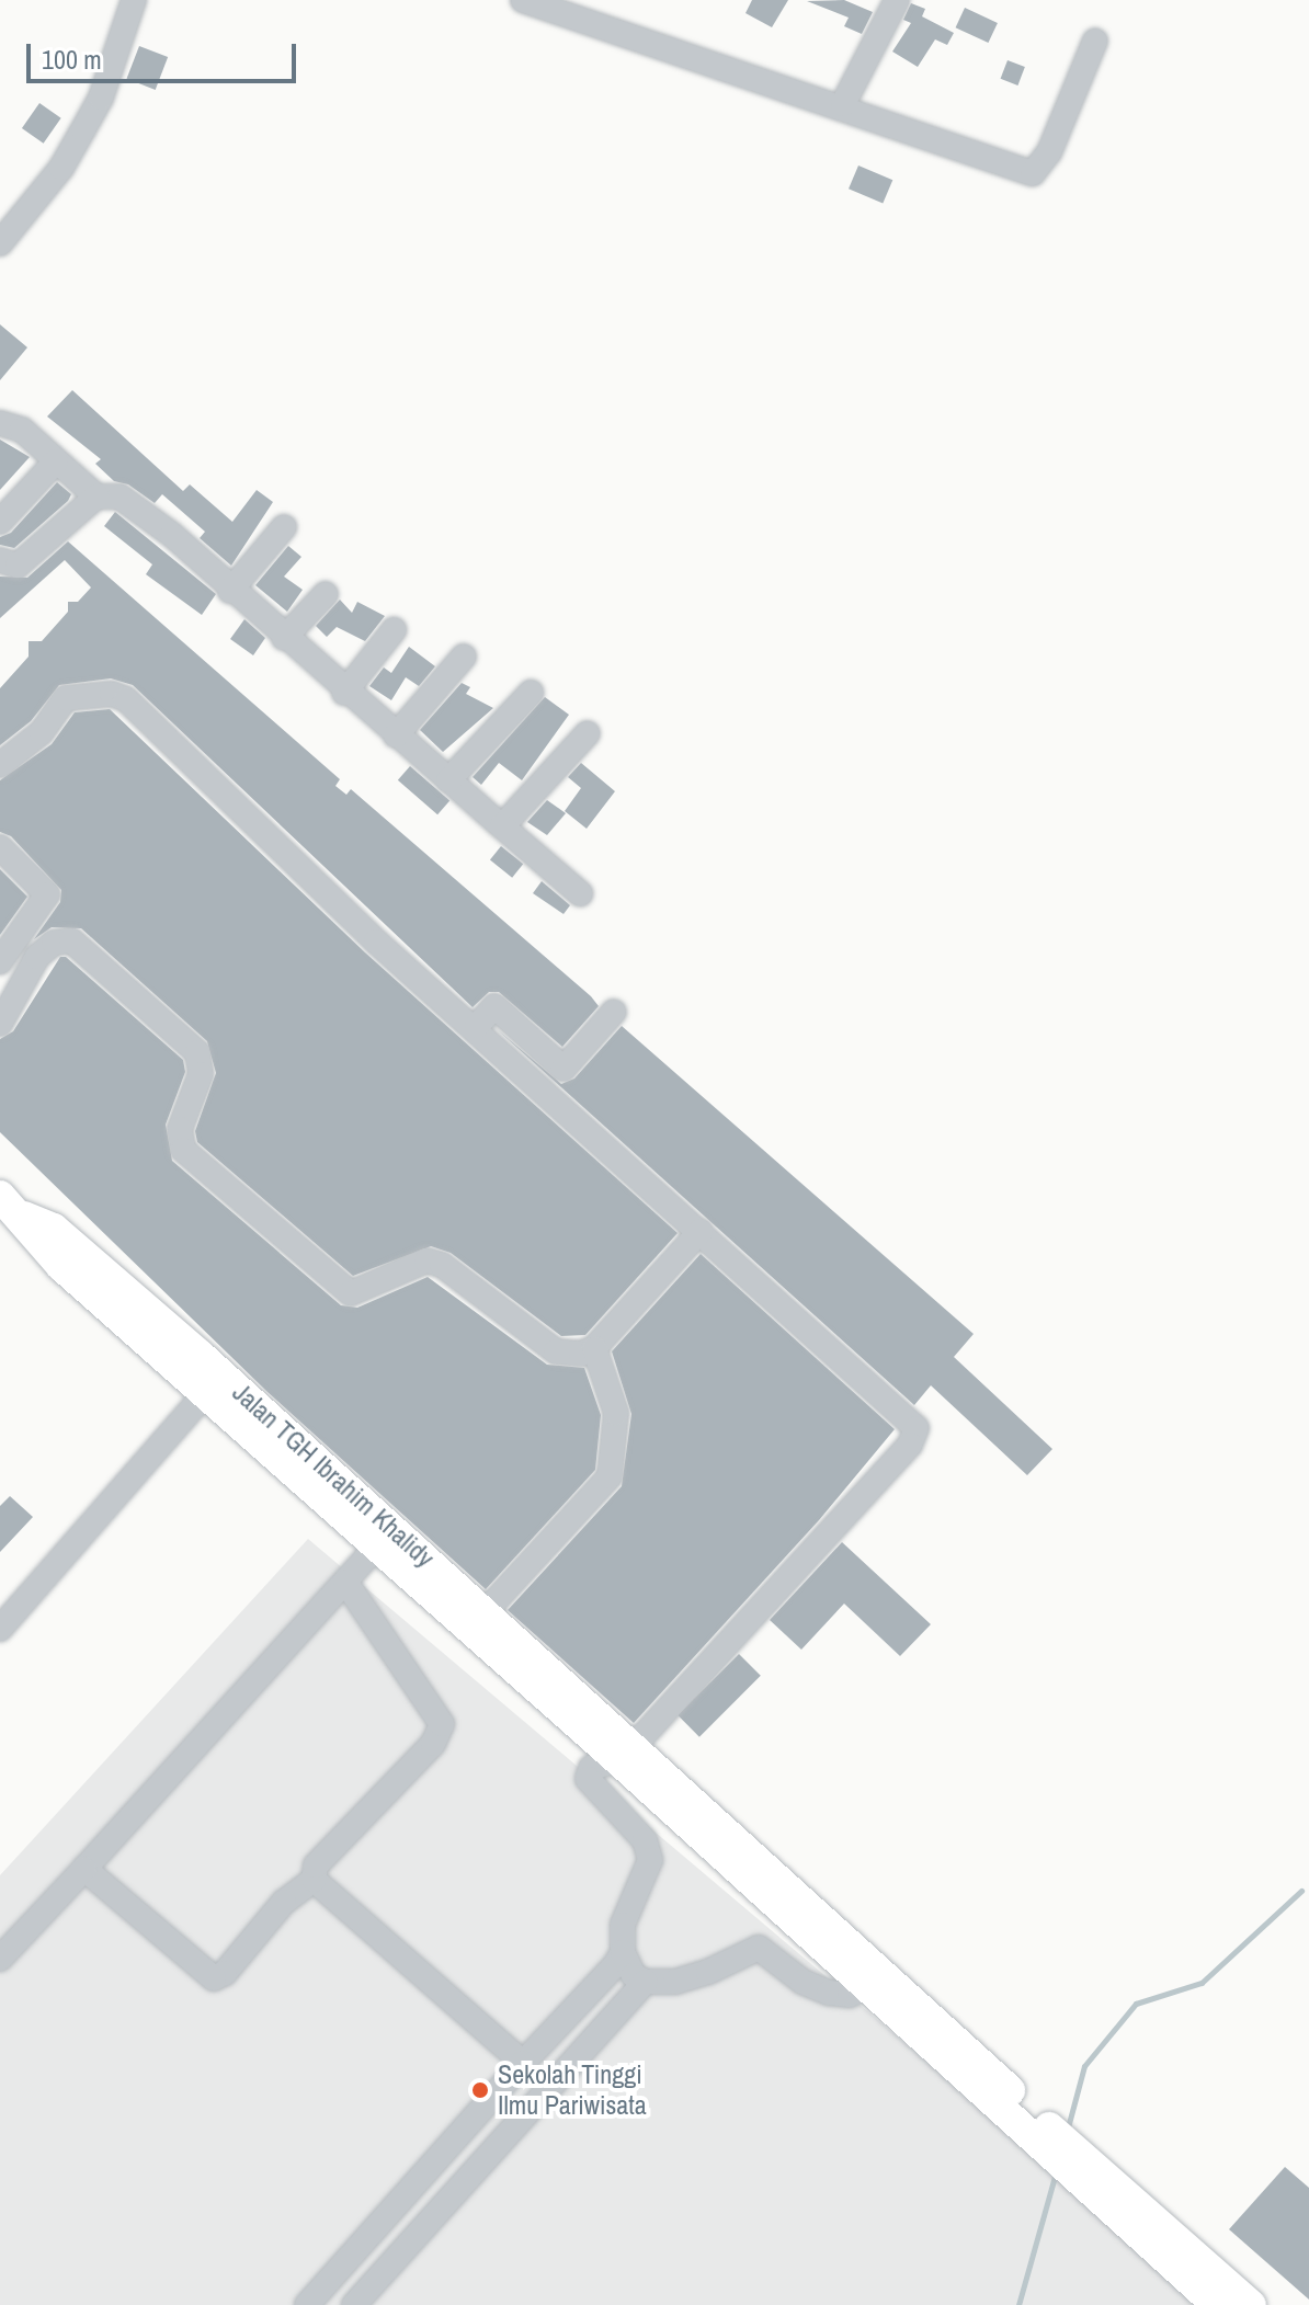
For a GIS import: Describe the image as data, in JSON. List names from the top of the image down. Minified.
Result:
{"streets":{"main road":["Jalan TGH Ibrahim Khalidy"]},"places":["Sekolah Tinggi Ilmu Pariwisata"],"scale_bar":"100 m"}
